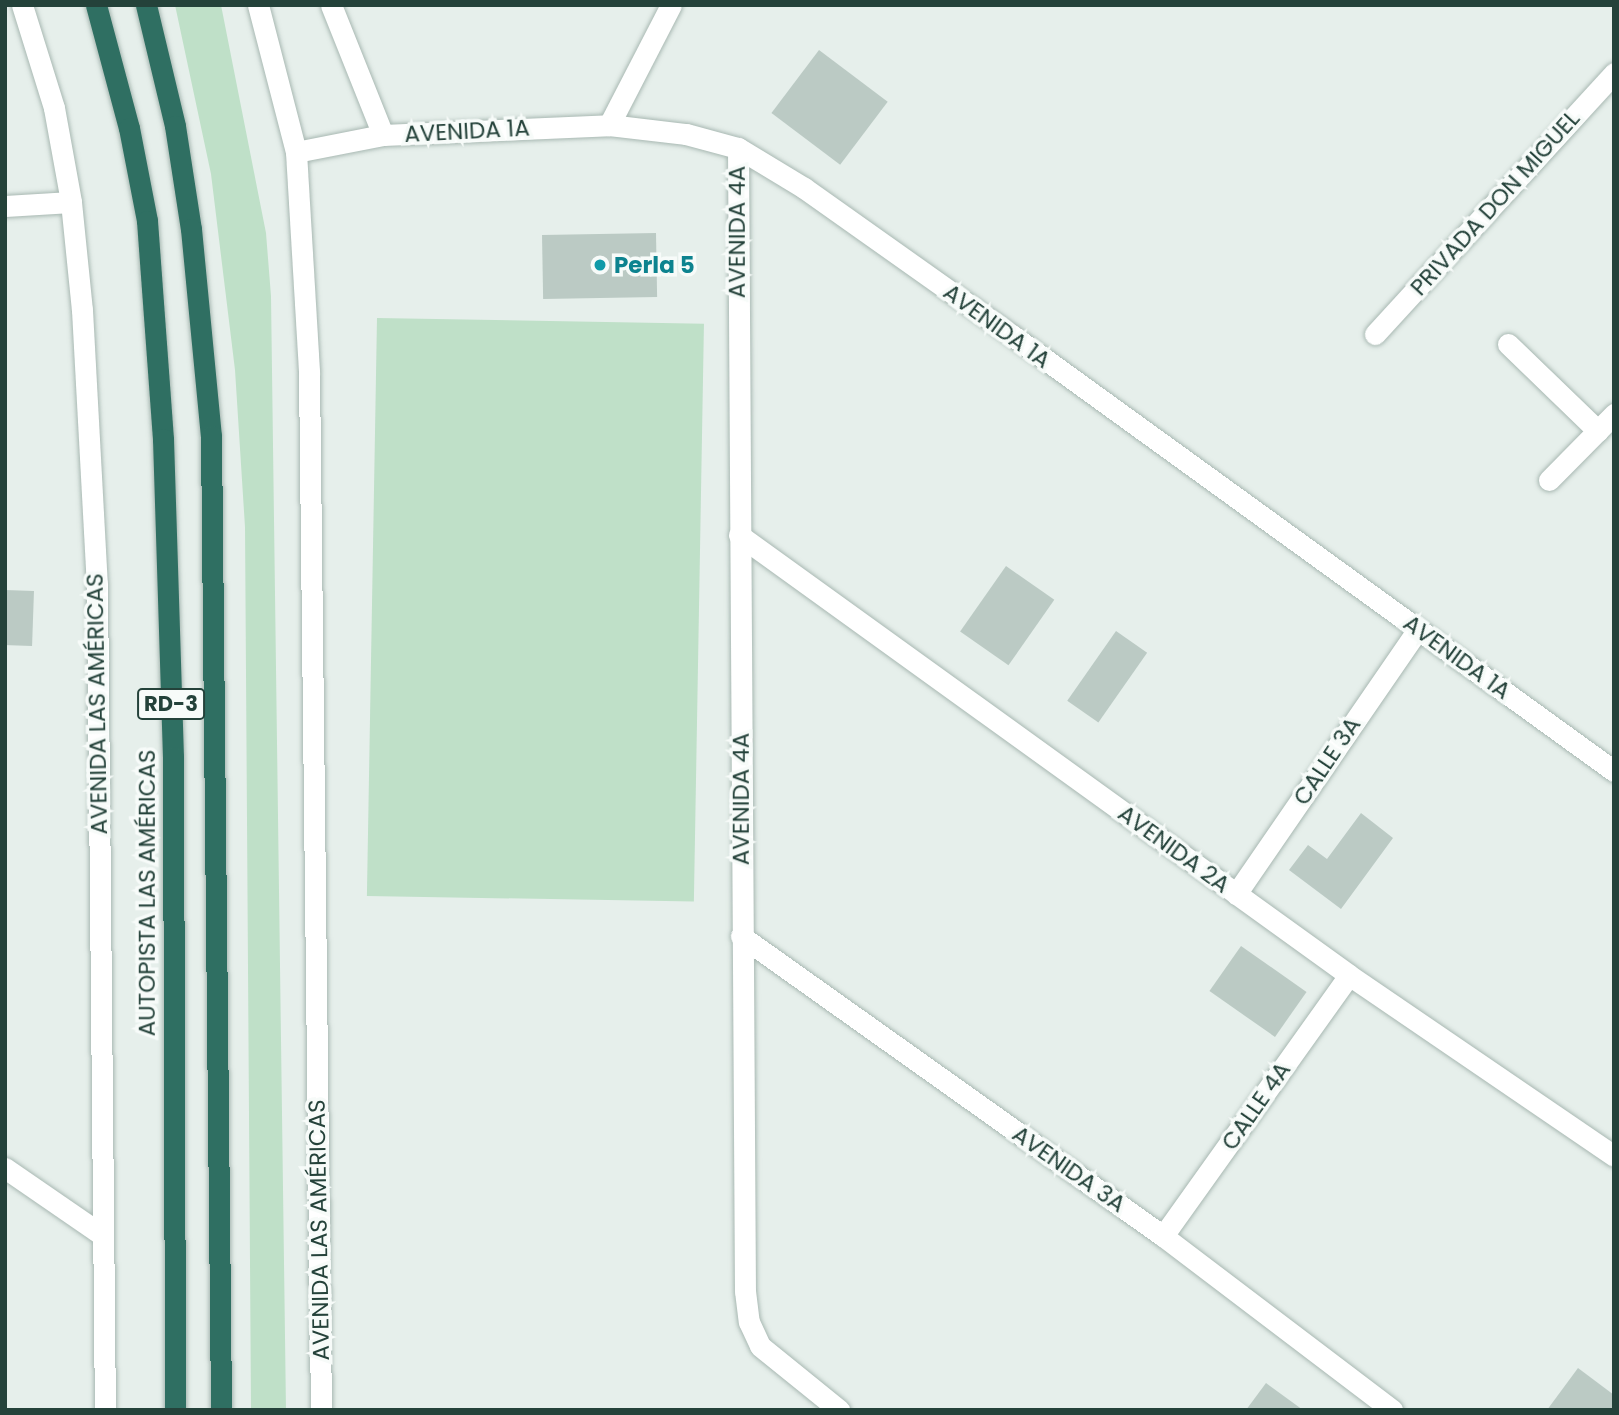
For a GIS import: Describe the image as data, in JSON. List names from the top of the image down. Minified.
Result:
{"streets":{"highway":["RD-3","AUTOPISTA LAS AMÉRICAS"],"street":["AVENIDA 1A","PRIVADA DON MIGUEL","AVENIDA 4A","AVENIDA LAS AMÉRICAS","CALLE 3A","AVENIDA 2A","CALLE 4A","AVENIDA 3A"]},"crossings":[["AVENIDA 1A","AVENIDA 4A"],["AVENIDA 1A","AVENIDA LAS AMÉRICAS"],["AVENIDA 1A","CALLE 3A"],["AVENIDA 4A","AVENIDA 2A"],["AVENIDA 4A","AVENIDA 3A"],["CALLE 3A","AVENIDA 2A"],["AVENIDA 2A","CALLE 4A"],["CALLE 4A","AVENIDA 3A"]],"places":["Perla 5"]}
